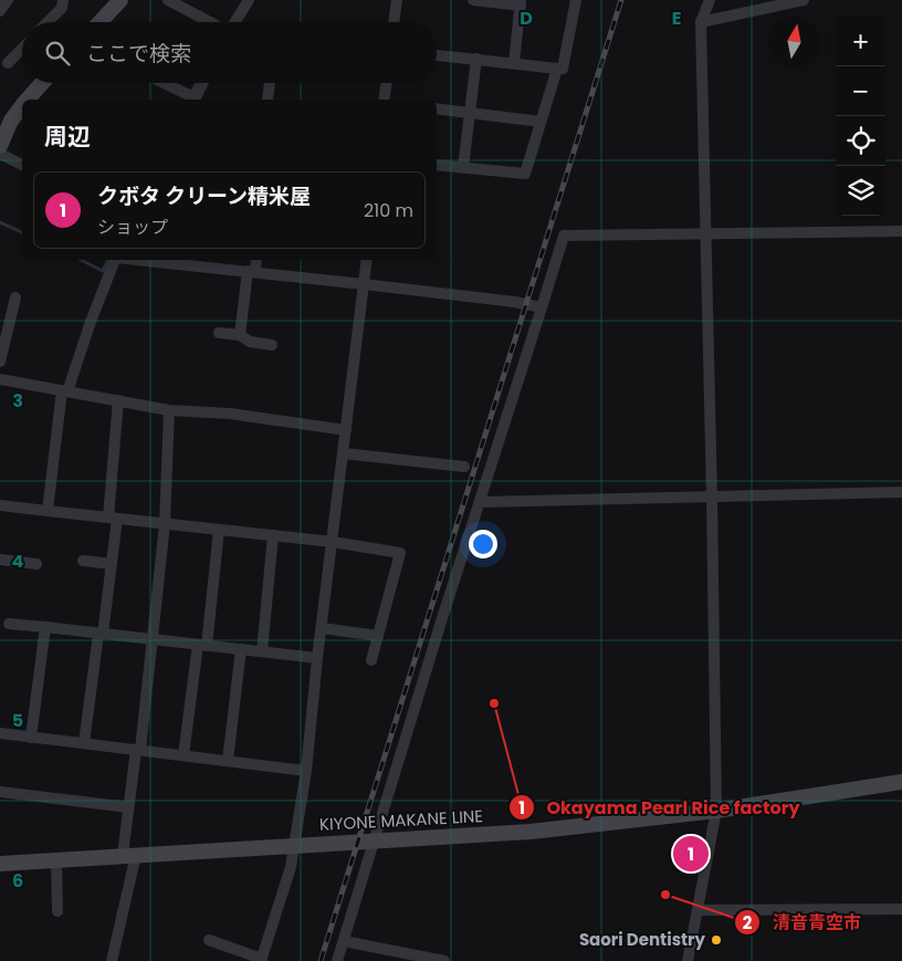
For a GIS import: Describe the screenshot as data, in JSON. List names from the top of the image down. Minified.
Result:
{"streets":{"main road":["KIYONE MAKANE LINE"]},"places":["Okayama Pearl Rice factory","清音青空市","Saori Dentistry"],"north":"top","page":{"map_buttons":["+","−"],"search":"ここで検索","heading":"周辺","list":[{"mark":"1","name":"クボタ クリーン精米屋","note":"ショップ","value":"210 m"}],"pins":"1"},"grid":{"columns":["D","E"],"rows":["3","4","5","6"]}}
